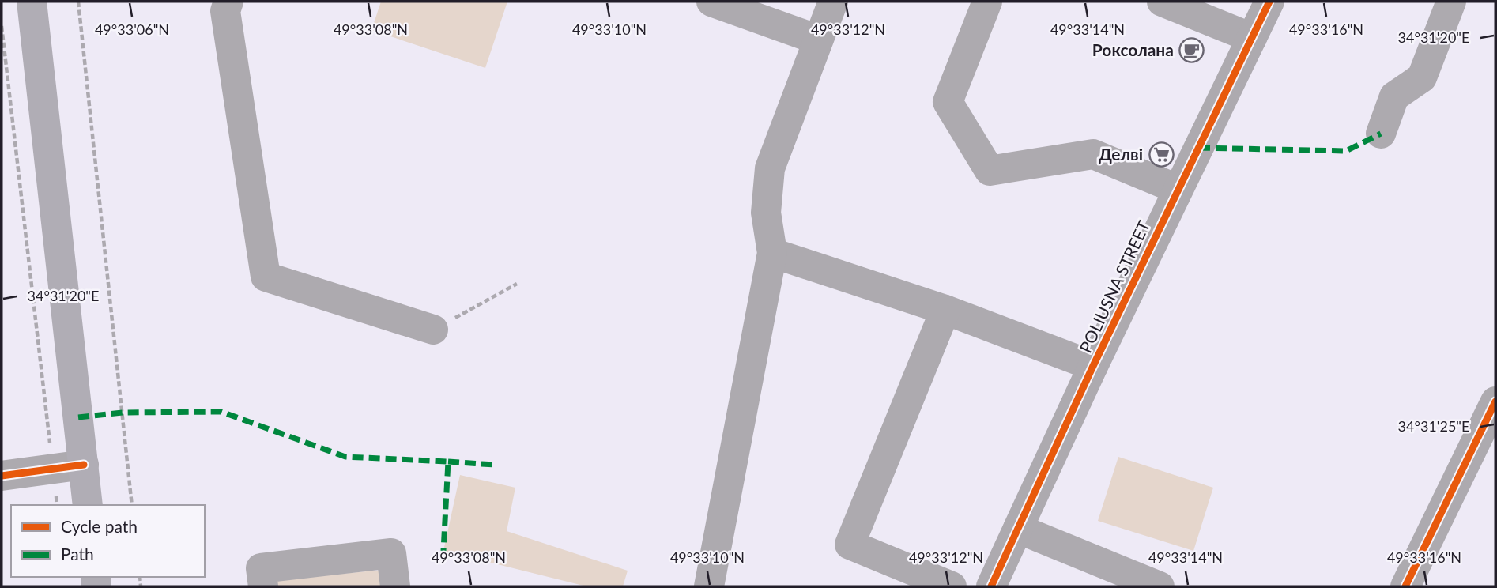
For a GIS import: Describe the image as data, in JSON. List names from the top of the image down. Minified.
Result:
{"streets":{"street":["POLIUSNA STREET"]},"places":{"cafe":["Роксолана"],"supermarket":["Делві"]},"legend":["Cycle path","Path"],"coordinates":["49°33'06\"N","49°33'08\"N","49°33'10\"N","49°33'12\"N","49°33'14\"N","49°33'16\"N","34°31'20\"E","34°31'25\"E"]}
